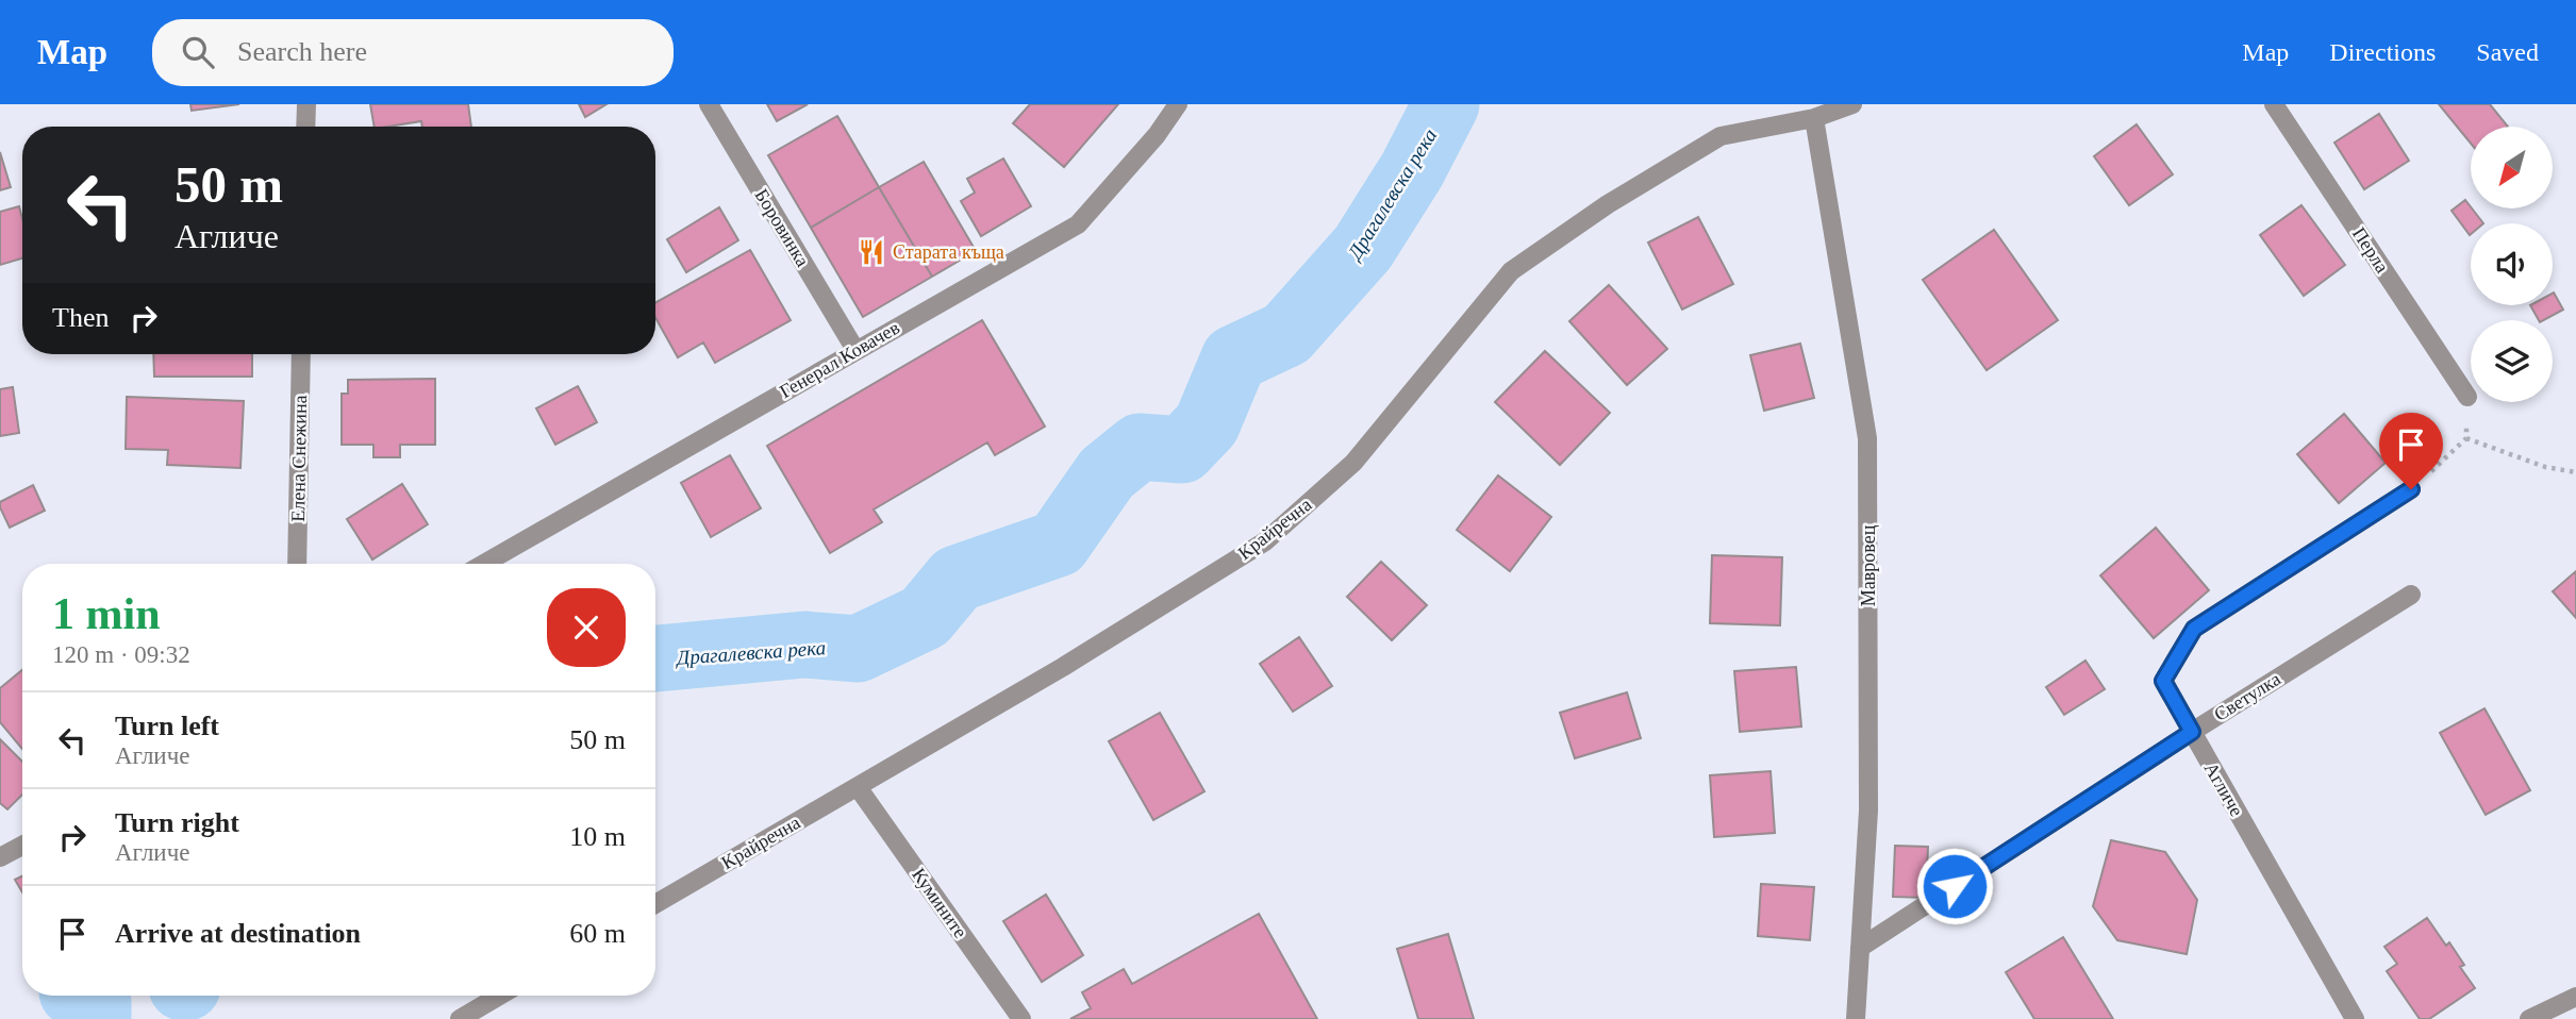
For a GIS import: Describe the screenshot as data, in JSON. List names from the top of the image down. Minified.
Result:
{"streets":{"street":["Боровинка","Перла","Генерал Ковачев","Елена Снежина","Крайречна","Мавровец","Светулка","Агличе","Кумините"]},"crossings":[["Боровинка","Генерал Ковачев"],["Крайречна","Мавровец"],["Крайречна","Кумините"],["Мавровец","Светулка"],["Светулка","Агличе"]],"water":["Драгалевска река"],"places":{"restaurant":["Старата къща"]},"north":"bottom left","page":{"header":"Map","search":"Search here","nav":["Map","Directions","Saved"],"turn":["50 m","Агличе"],"then":"Then","heading":["1 min","120 m · 09:32"],"list":[{"name":"Turn left","note":"Агличе","value":"50 m"},{"name":"Turn right","note":"Агличе","value":"10 m"},{"name":"Arrive at destination","value":"60 m"}]}}
